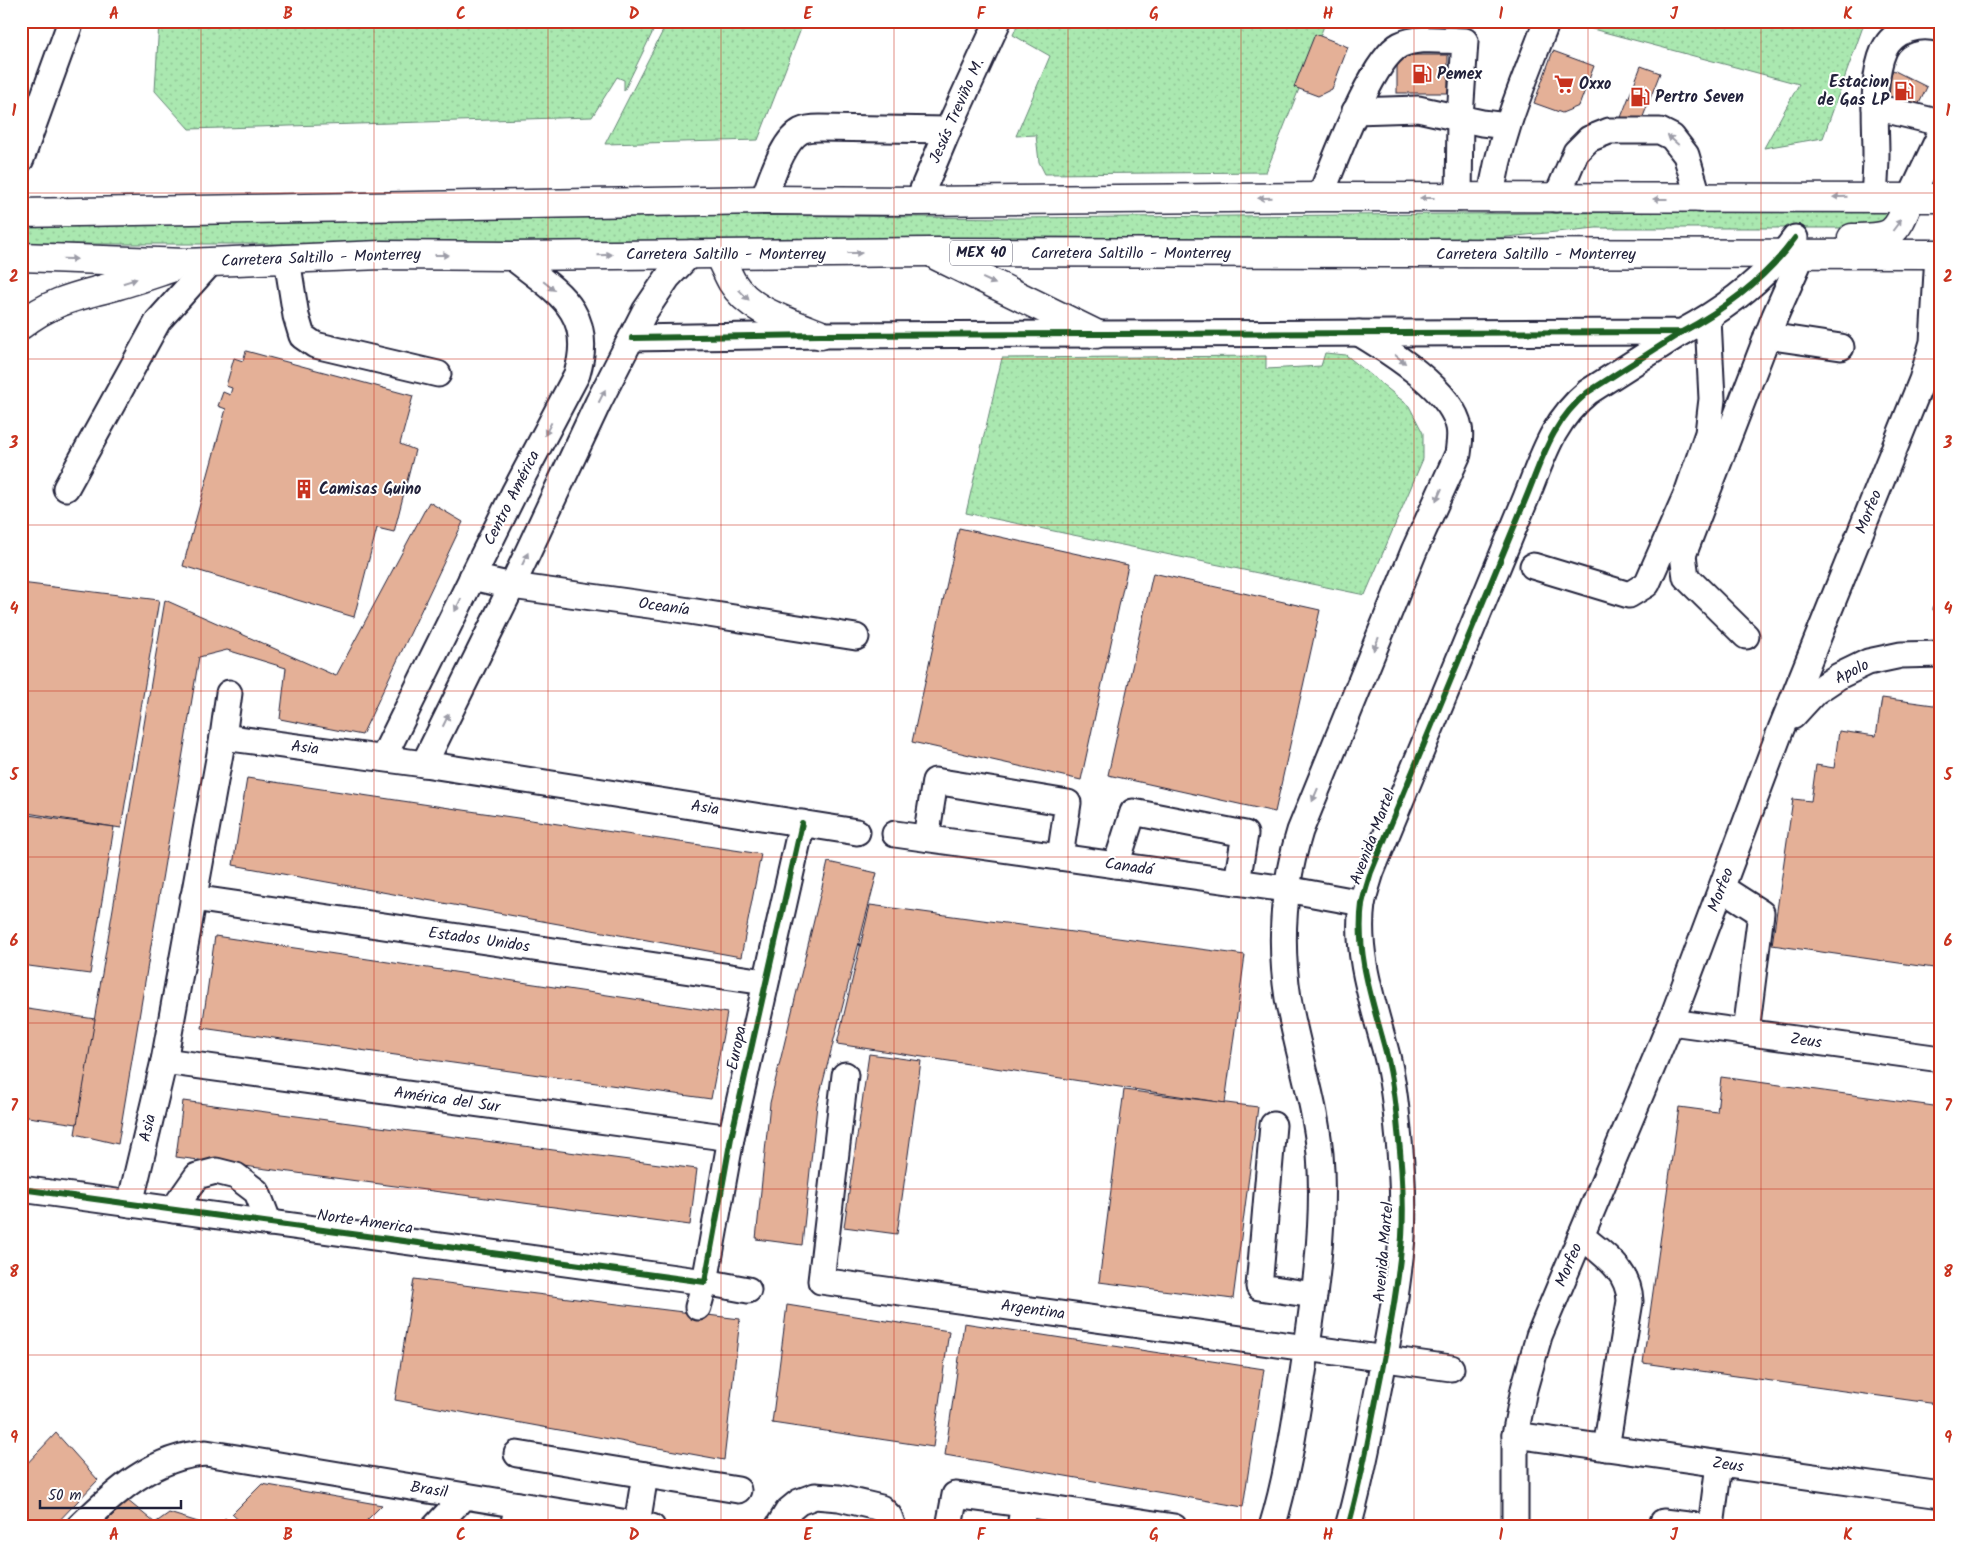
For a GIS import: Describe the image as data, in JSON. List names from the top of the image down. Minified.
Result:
{"streets":{"main road":["MEX 40","Carretera Saltillo - Monterrey"],"street":["Jesús Treviño M.","Centro América","Morfeo","Oceanía","Apolo","Asia","Avenida Martel","Canadá","Estados Unidos","Zeus","Europa","América del Sur","Norte America","Argentina","Brasil"]},"crossings":[["Carretera Saltillo - Monterrey","Centro América"],["Carretera Saltillo - Monterrey","Avenida Martel"],["Centro América","Oceanía"],["Centro América","Asia"],["Morfeo","Apolo"],["Morfeo","Zeus"],["Asia","Estados Unidos"],["Asia","Europa"],["Asia","América del Sur"],["Asia","Norte America"],["Avenida Martel","Canadá"],["Avenida Martel","Argentina"],["Estados Unidos","Europa"],["Europa","América del Sur"],["Europa","Norte America"]],"places":{"fuel station":["Pemex","Estacion de Gas LP","Pertro Seven"],"supermarket":["Oxxo"],"building":["Camisas Guino"]},"scale_bar":"50 m","grid":{"columns":["A","B","C","D","E","F","G","H","I","J","K"],"rows":["1","2","3","4","5","6","7","8","9"]}}
